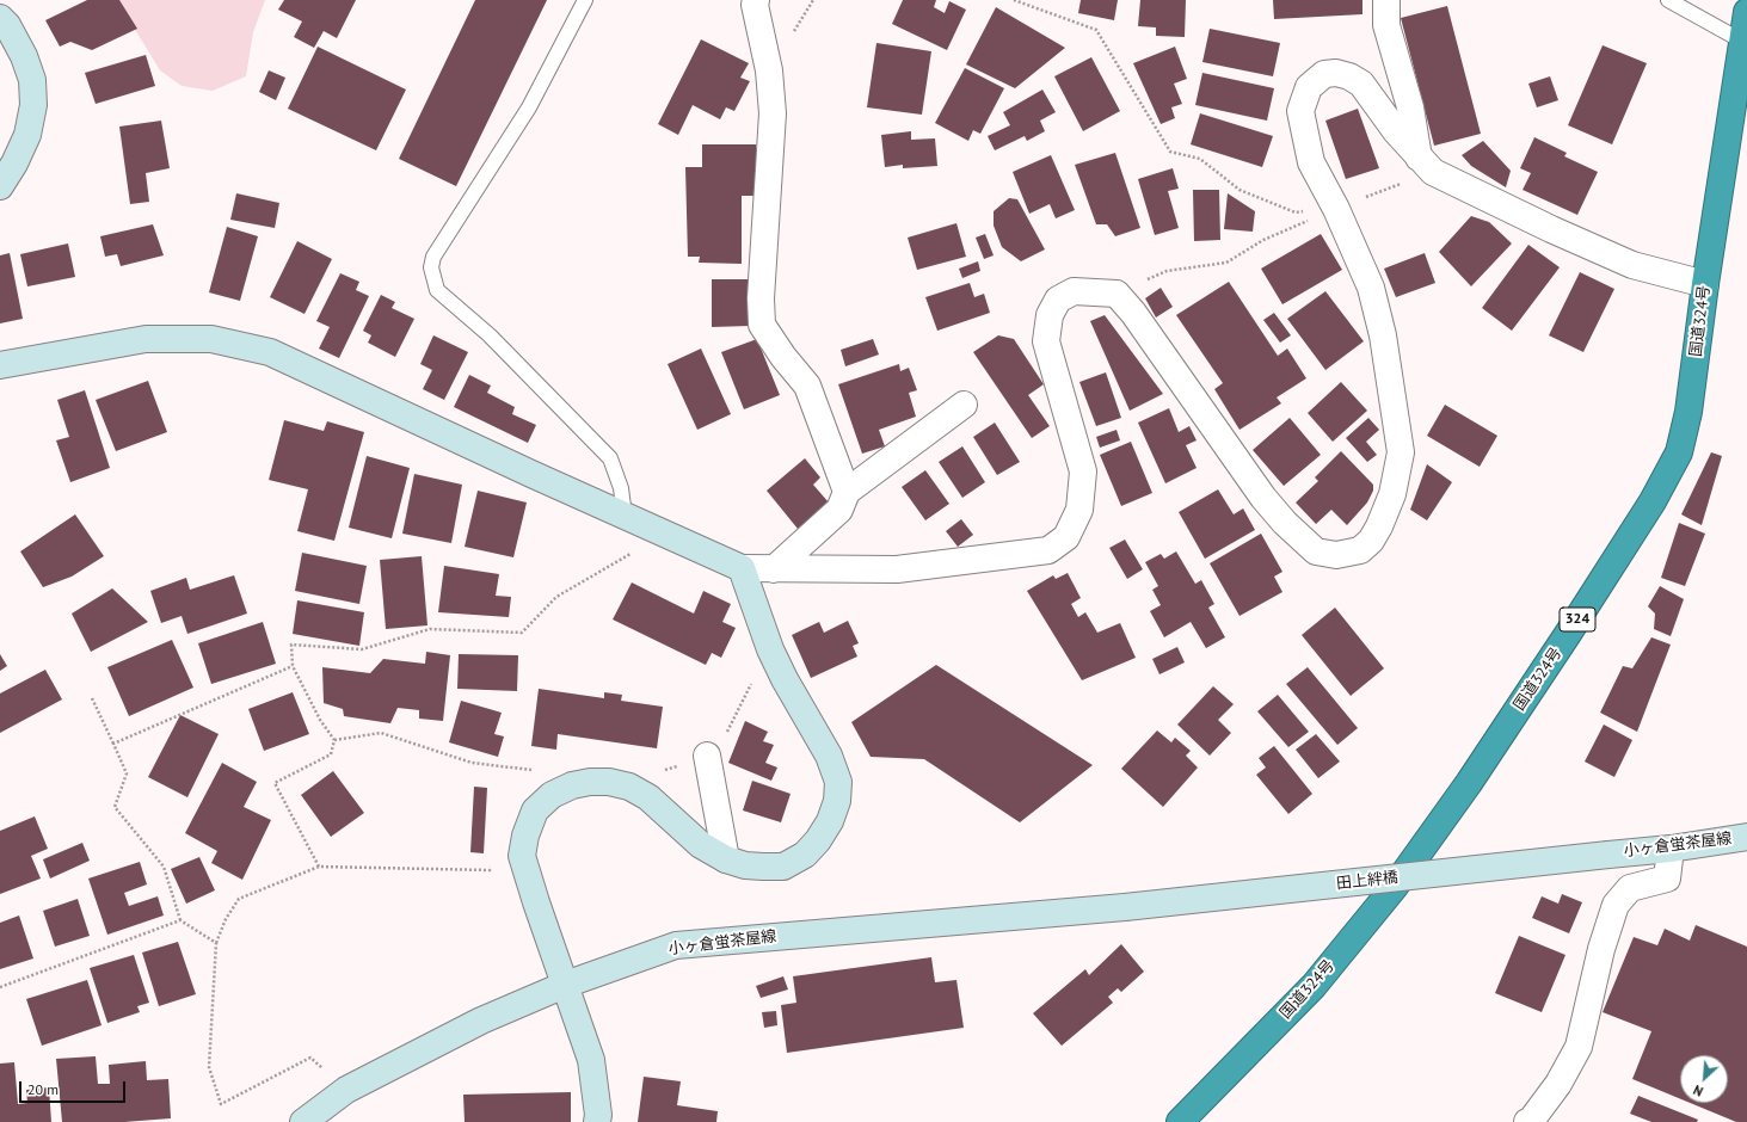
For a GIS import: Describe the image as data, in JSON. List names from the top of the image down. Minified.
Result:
{"streets":{"highway":["国道324号","324"],"street":["小ヶ倉蛍茶屋線","田上絆橋"]},"crossings":[["小ヶ倉蛍茶屋線","田上絆橋"]],"scale_bar":"20 m","north":"bottom left"}
